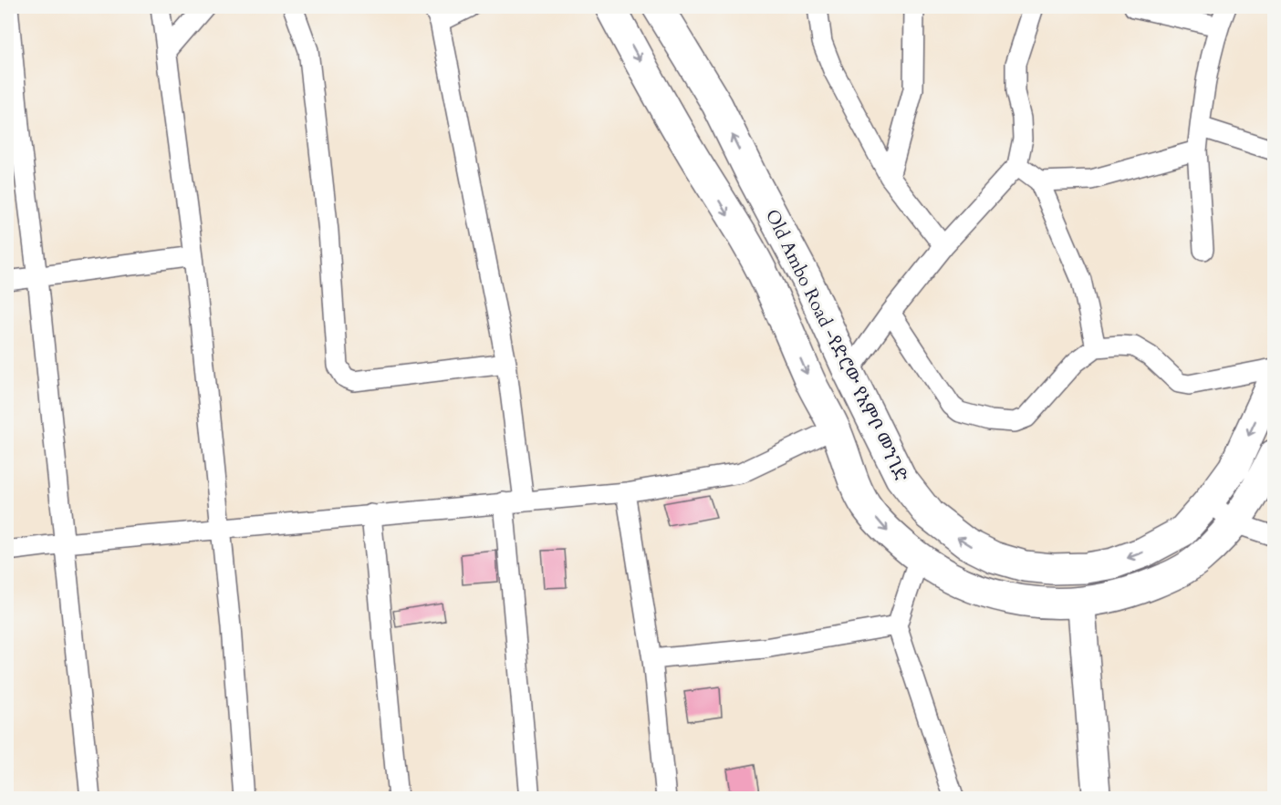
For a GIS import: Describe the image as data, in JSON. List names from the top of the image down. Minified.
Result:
{"streets":{"main road":["Old Ambo Road -የድሮው የአምቦ መንገድ"]}}
